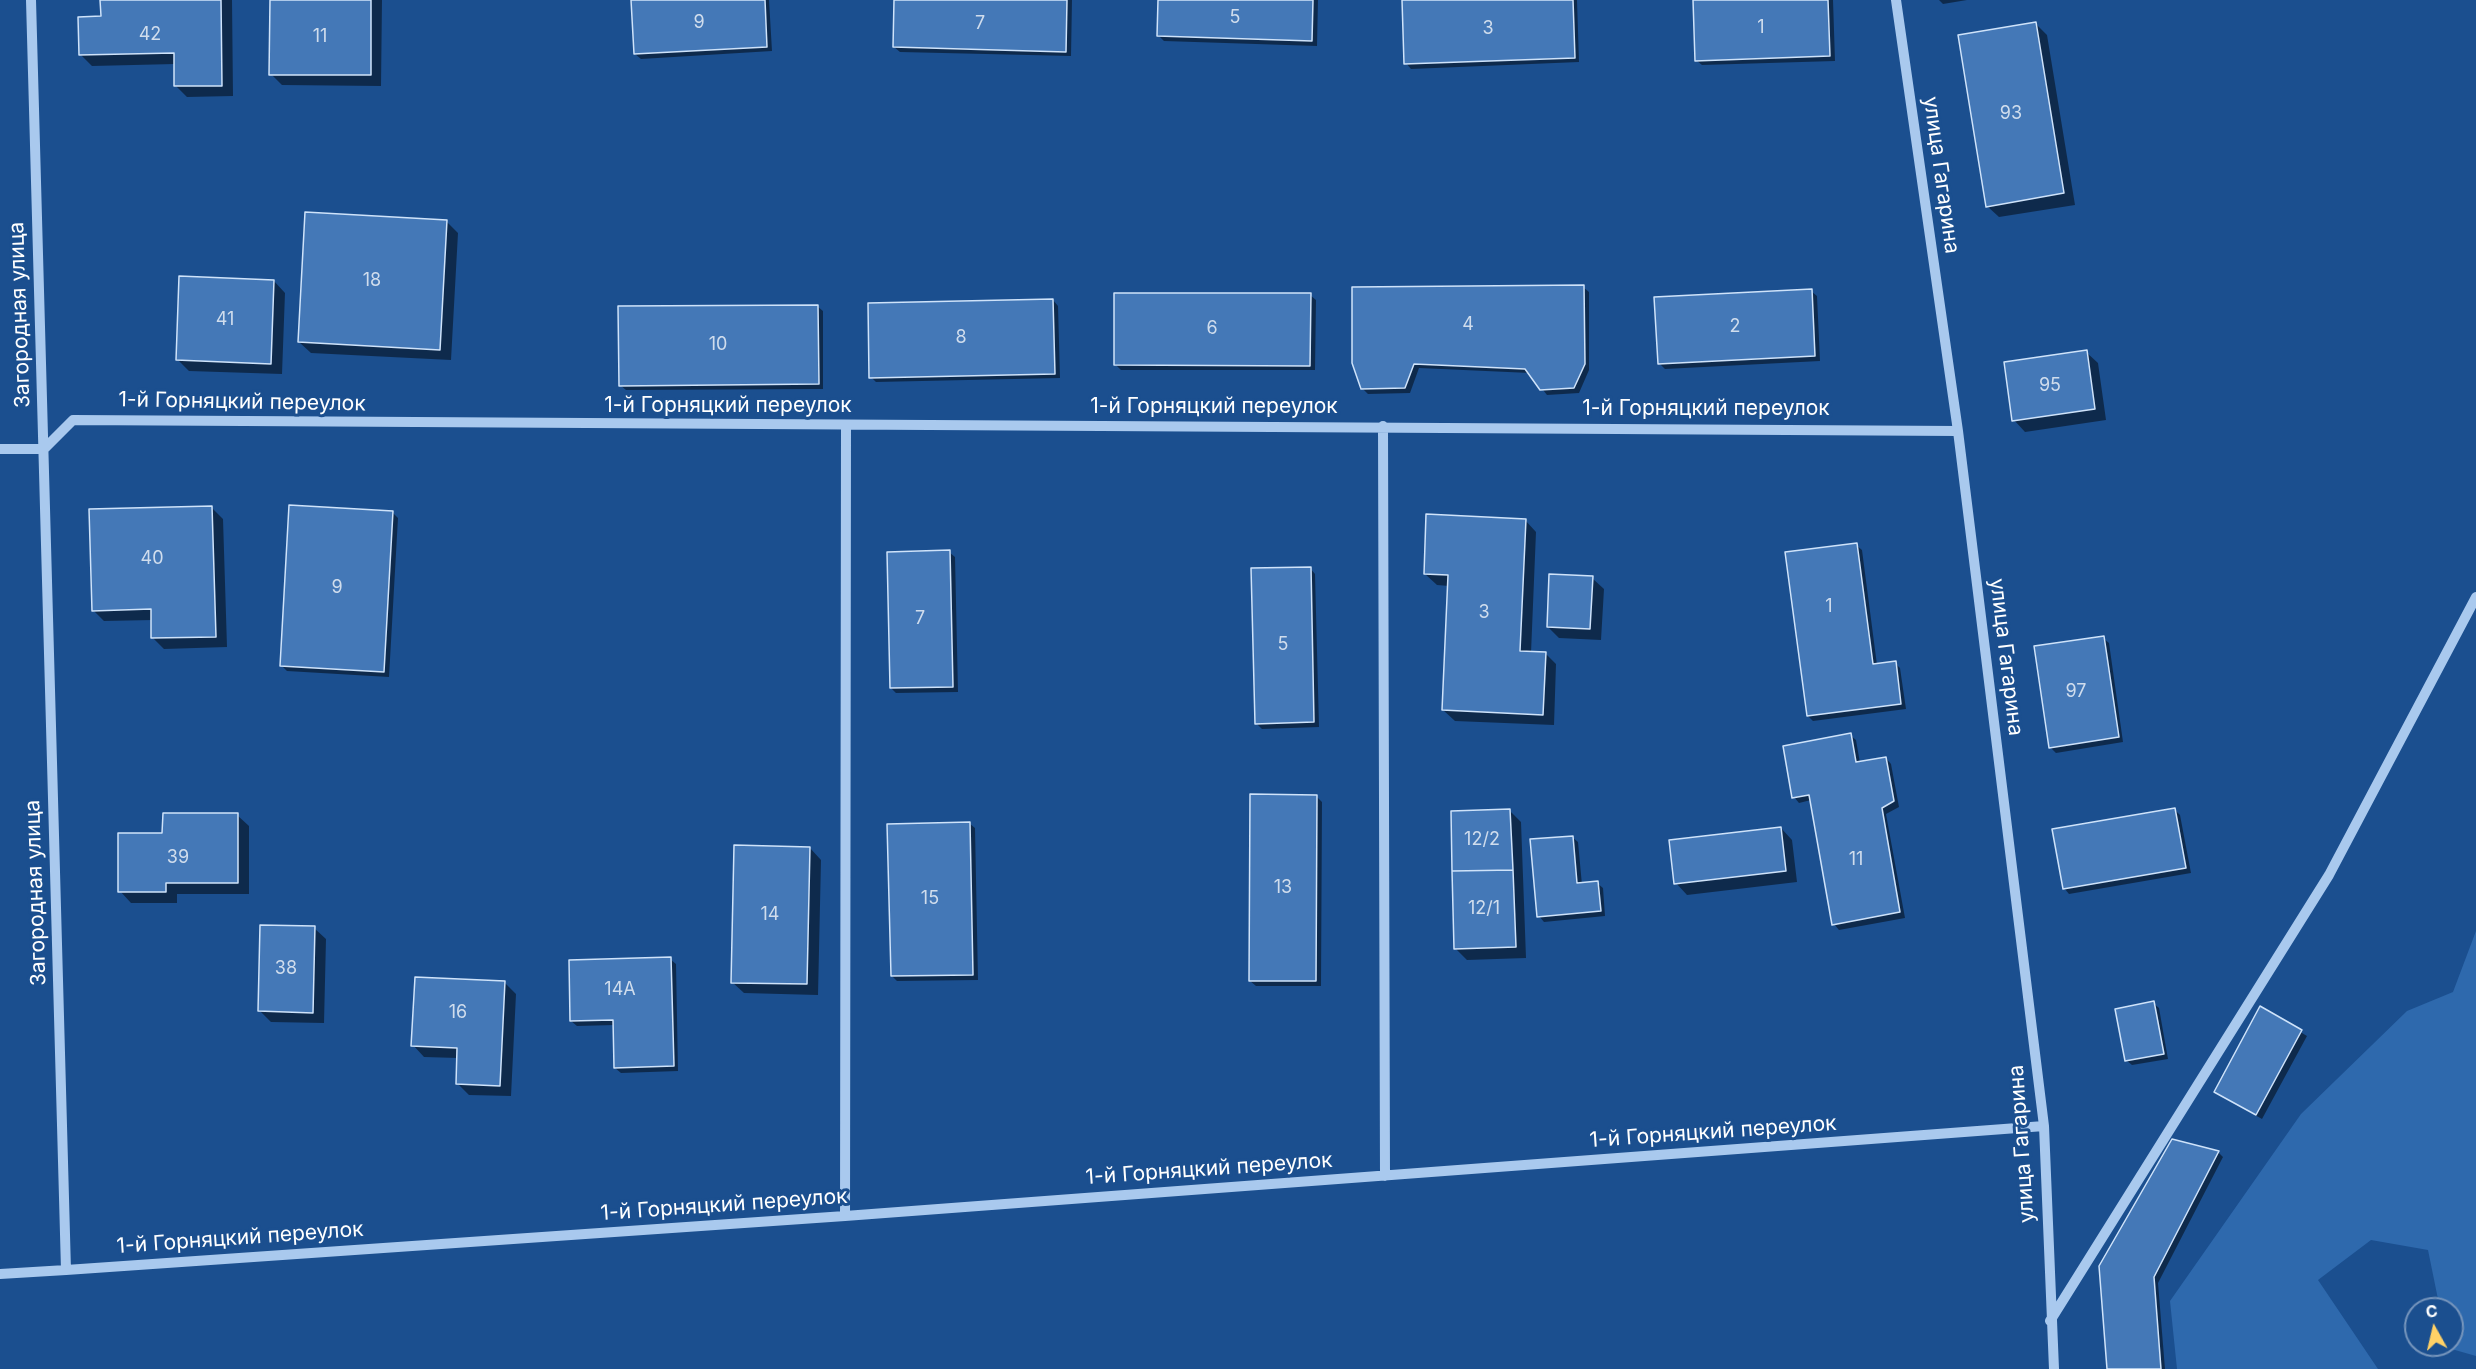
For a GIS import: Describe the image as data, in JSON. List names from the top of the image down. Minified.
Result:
{"streets":{"street":["улица Гагарина","Загородная улица","1-й Горняцкий переулок"]},"crossings":[["улица Гагарина","1-й Горняцкий переулок"],["Загородная улица","1-й Горняцкий переулок"]],"house_numbers":["5","9","7","1","3","42","11","93","18","41","4","2","6","8","10","95","40","9","1","3","7","5","97","12/2","39","11","13","15","12/1","14","38","14А","16"],"north":"top"}
